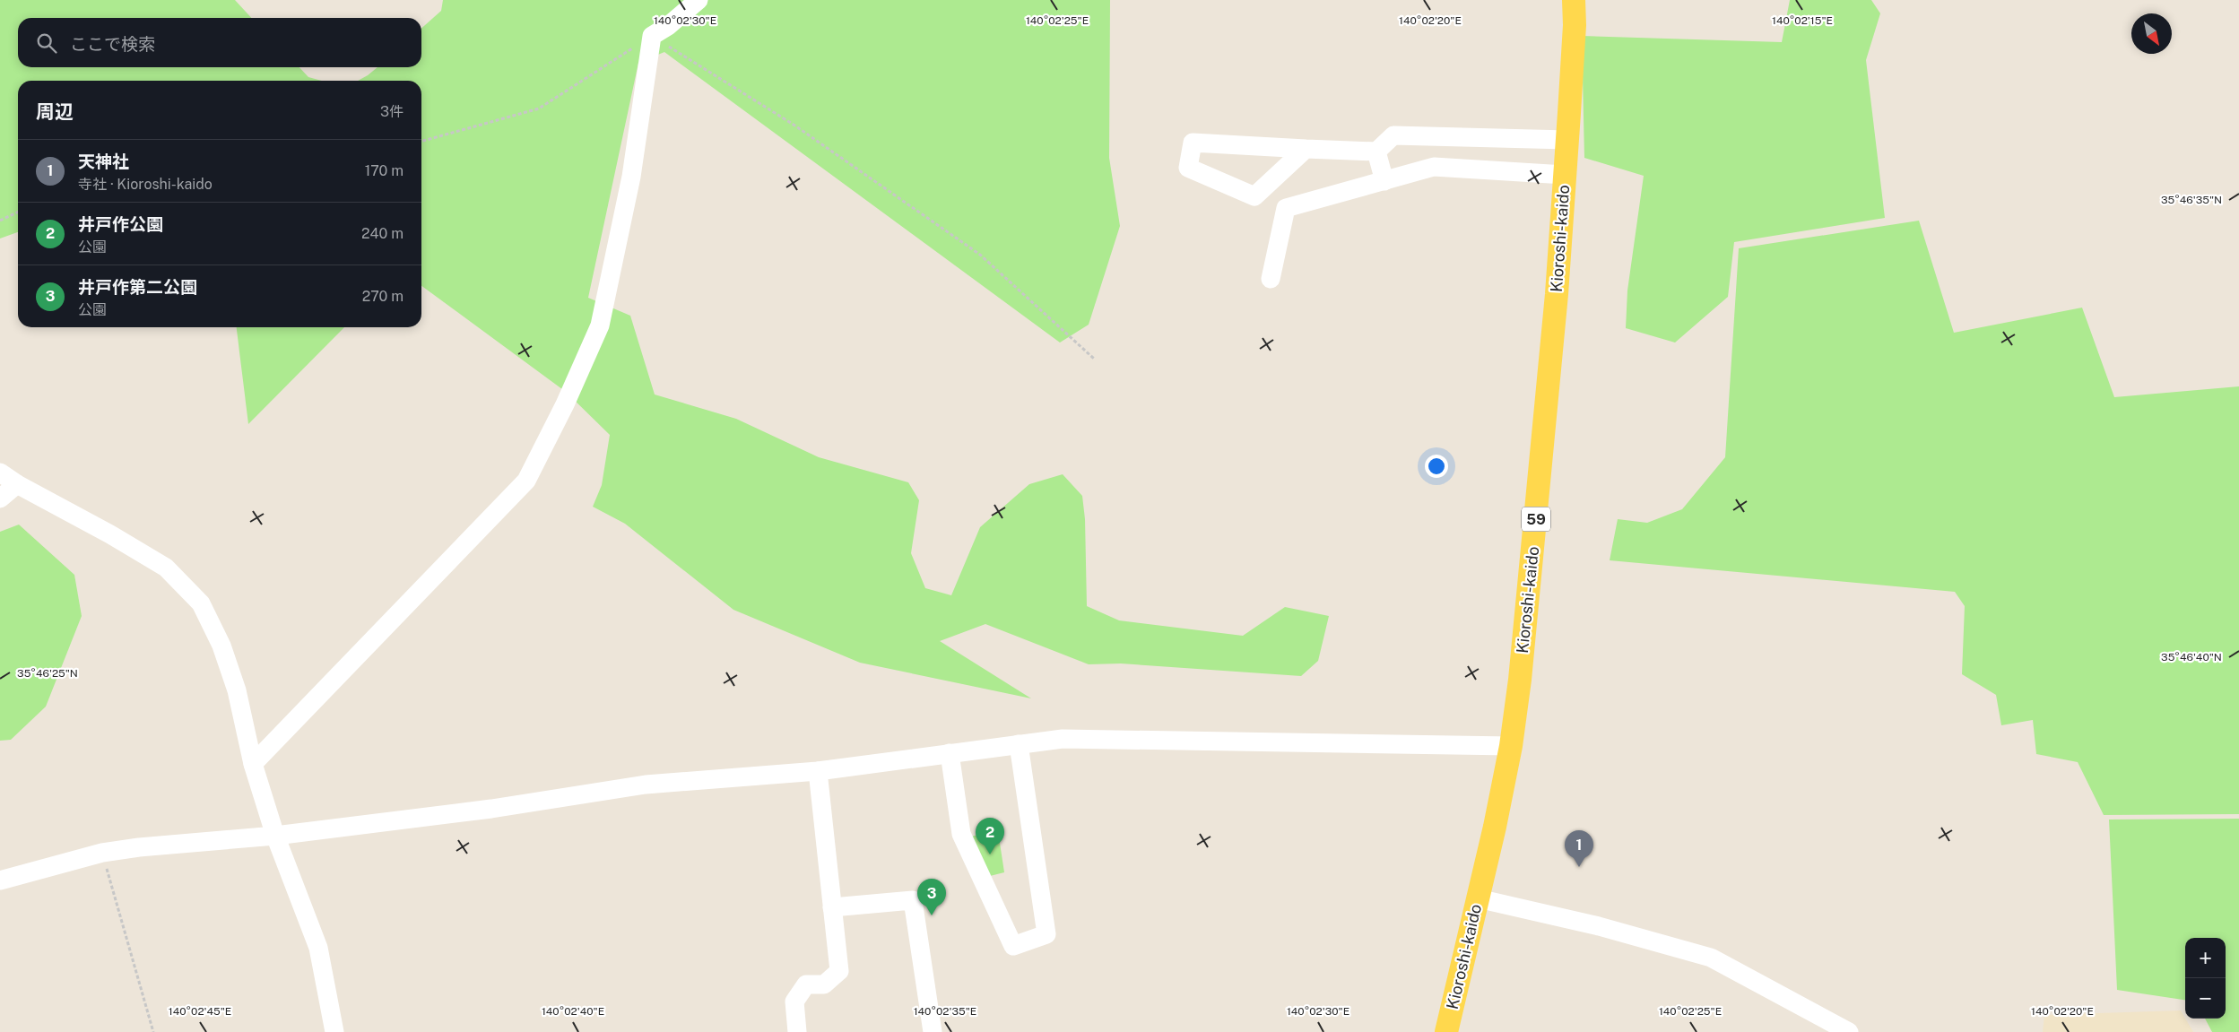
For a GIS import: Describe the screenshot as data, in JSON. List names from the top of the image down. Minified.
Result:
{"streets":{"main road":["Kioroshi-kaido","59"]},"north":"bottom right","page":{"search":"ここで検索","heading":["周辺","3件"],"list":[{"mark":"1","name":"天神社","note":"寺社 · Kioroshi-kaido","value":"170 m"},{"mark":"2","name":"井戸作公園","note":"公園","value":"240 m"},{"mark":"3","name":"井戸作第二公園","note":"公園","value":"270 m"}],"pins":["2","1","3"],"map_buttons":["+","−"]},"coordinates":["140°02'20\"E","140°02'30\"E","140°02'25\"E","140°02'15\"E","35°46'35\"N","35°46'40\"N","35°46'25\"N","140°02'45\"E","140°02'40\"E","140°02'35\"E"]}
